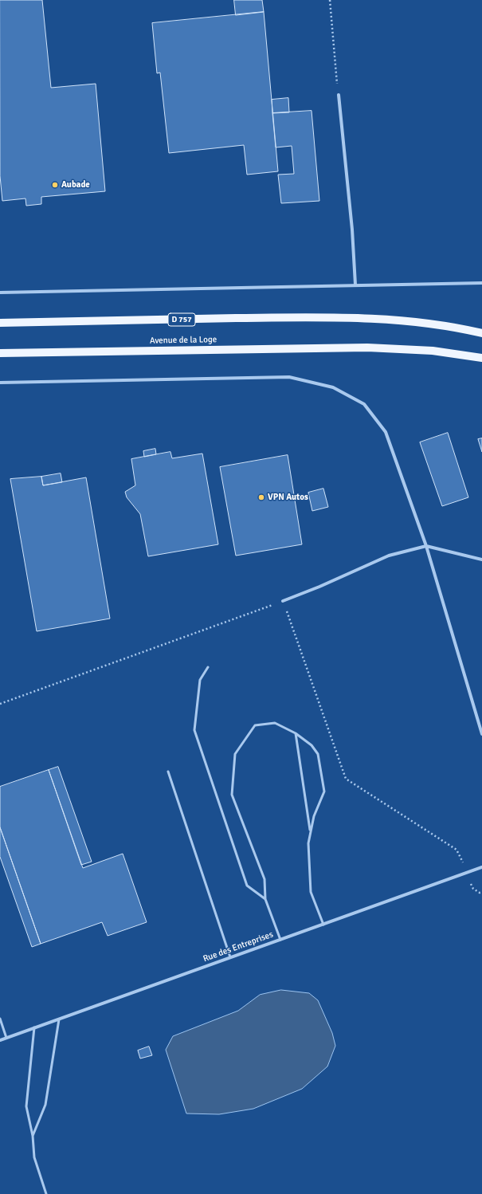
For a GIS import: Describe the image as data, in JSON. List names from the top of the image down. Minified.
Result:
{"streets":{"main road":["D 757","Avenue de la Loge"],"street":["Rue des Entreprises"]},"places":["Aubade","VPN Autos"]}
